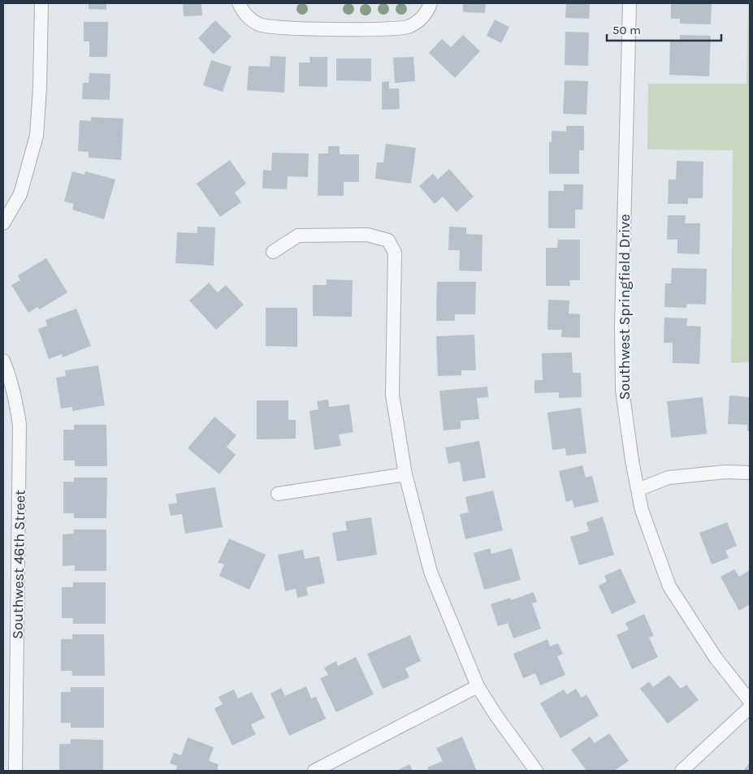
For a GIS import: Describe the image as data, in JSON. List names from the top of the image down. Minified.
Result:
{"streets":{"street":["Southwest Springfield Drive","Southwest 46th Street"]},"scale_bar":"50 m"}
